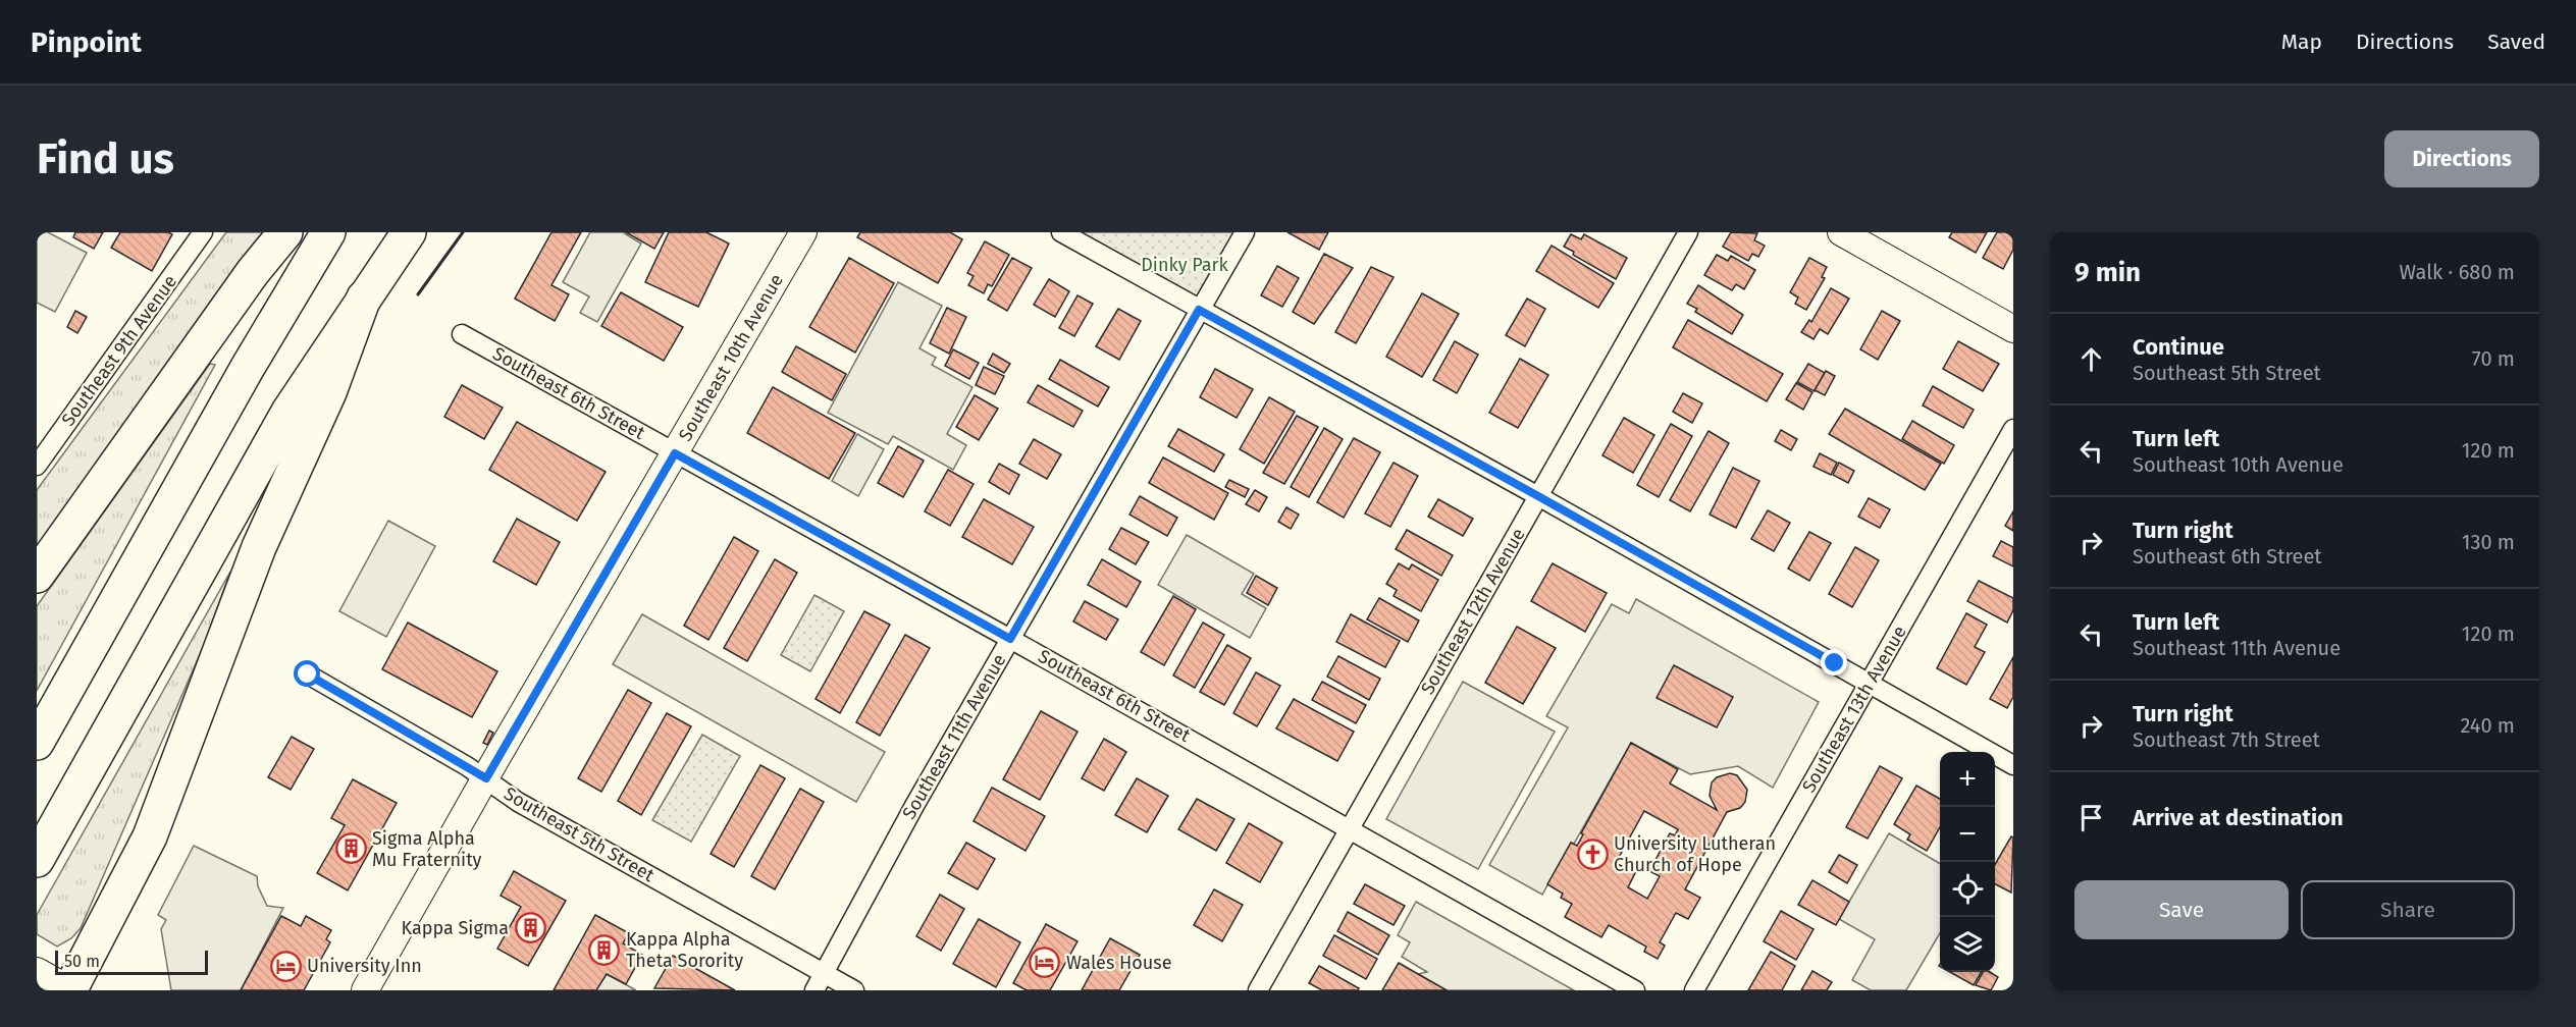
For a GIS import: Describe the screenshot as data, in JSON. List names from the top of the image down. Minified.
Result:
{"streets":{"street":["Southeast 9th Avenue","Southeast 10th Avenue","Southeast 6th Street","Southeast 12th Avenue","Southeast 13th Avenue","Southeast 11th Avenue","Southeast 5th Street"]},"crossings":[["Southeast 10th Avenue","Southeast 6th Street"],["Southeast 10th Avenue","Southeast 5th Street"],["Southeast 6th Street","Southeast 12th Avenue"],["Southeast 6th Street","Southeast 11th Avenue"],["Southeast 11th Avenue","Southeast 5th Street"]],"parks":["Dinky Park"],"places":{"building":["Sigma Alpha Mu Fraternity","Kappa Sigma","Kappa Alpha Theta Sorority"],"church":["University Lutheran Church of Hope"],"hotel":["Wales House","University Inn"]},"scale_bar":"50 m","page":{"header":"Pinpoint","nav":["Map","Directions","Saved"],"buttons":["Directions",["Save","Share"]],"title":"Find us","heading":["9 min","Walk · 680 m"],"list":[["Continue","Southeast 5th Street","70 m"],["Turn left","Southeast 10th Avenue","120 m"],["Turn right","Southeast 6th Street","130 m"],["Turn left","Southeast 11th Avenue","120 m"],["Turn right","Southeast 7th Street","240 m"],"Arrive at destination"],"map_buttons":["+","−"],"scale":"50 m"}}
